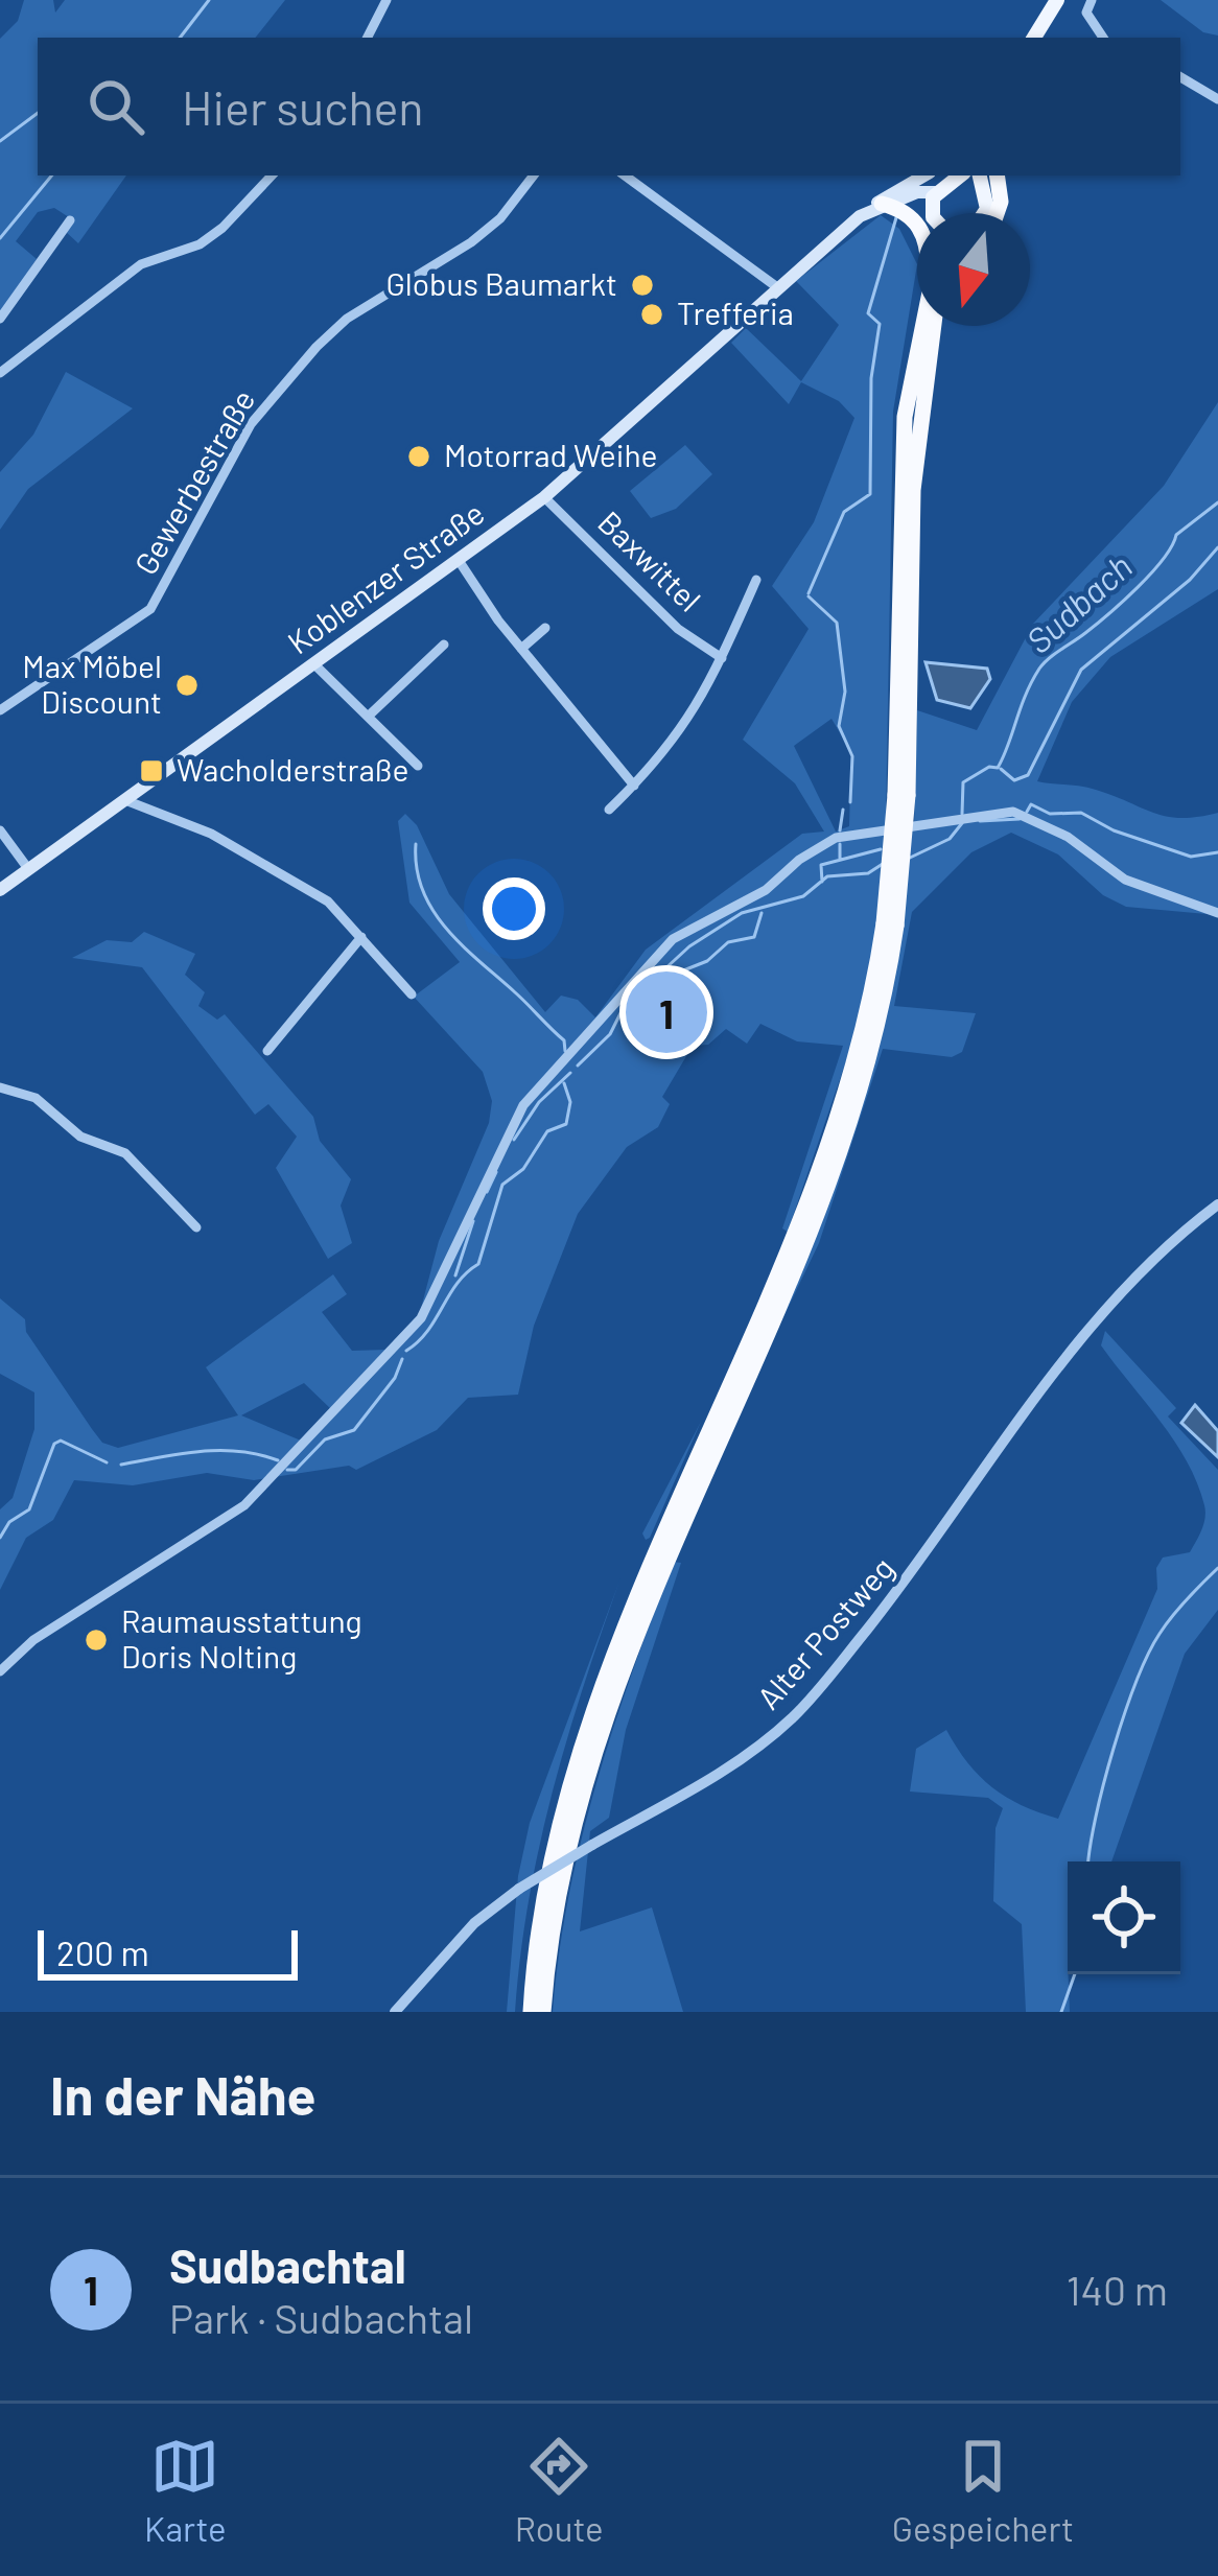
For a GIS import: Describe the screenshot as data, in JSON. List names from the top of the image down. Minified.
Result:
{"streets":{"main road":["Koblenzer Straße"],"street":["Gewerbestraße","Baxwittel","Alter Postweg"]},"crossings":[["Baxwittel","Koblenzer Straße"]],"water":["Sudbach"],"places":{"other":["Globus Baumarkt","Trefferia","Motorrad Weihe","Max Möbel Discount","Raumausstattung Doris Nolting"],"transit":["Wacholderstraße"]},"scale_bar":"200 m","north":"bottom","page":{"search":"Hier suchen","pins":"1","scale":"200 m","heading":"In der Nähe","list":[{"mark":"1","name":"Sudbachtal","note":"Park · Sudbachtal","value":"140 m"}],"nav":["Karte","Route","Gespeichert"]}}
